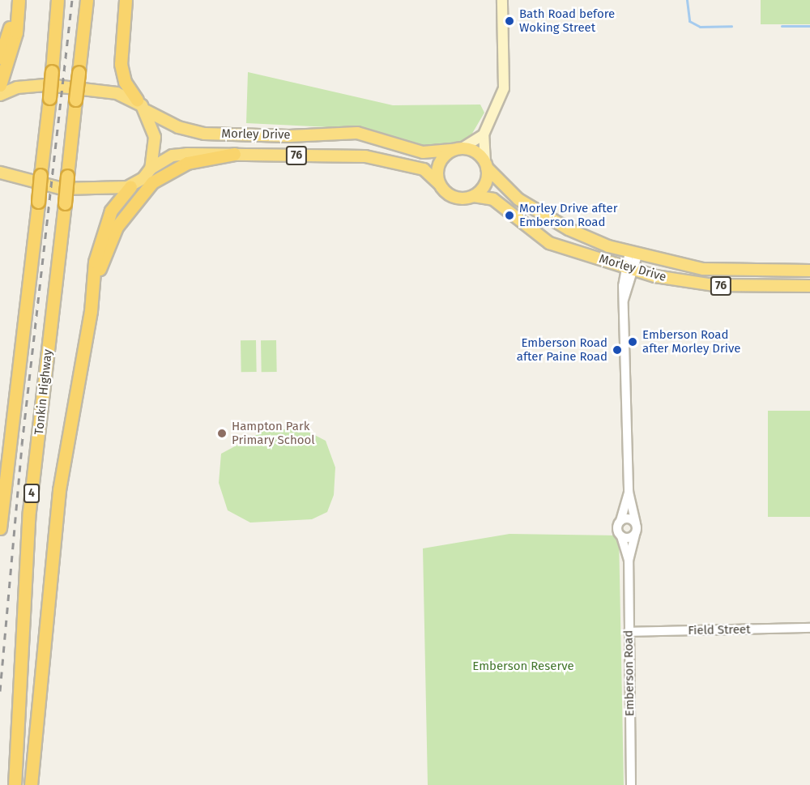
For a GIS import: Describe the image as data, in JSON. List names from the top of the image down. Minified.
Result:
{"streets":{"highway":["Morley Drive","76","Tonkin Highway","4"],"street":["Field Street","Emberson Road"]},"crossings":[["Morley Drive","76"],["Field Street","Emberson Road"]],"parks":["Emberson Reserve"],"places":["Bath Road before Woking Street","Morley Drive after Emberson Road","Emberson Road after Morley Drive","Emberson Road after Paine Road","Hampton Park Primary School"]}
